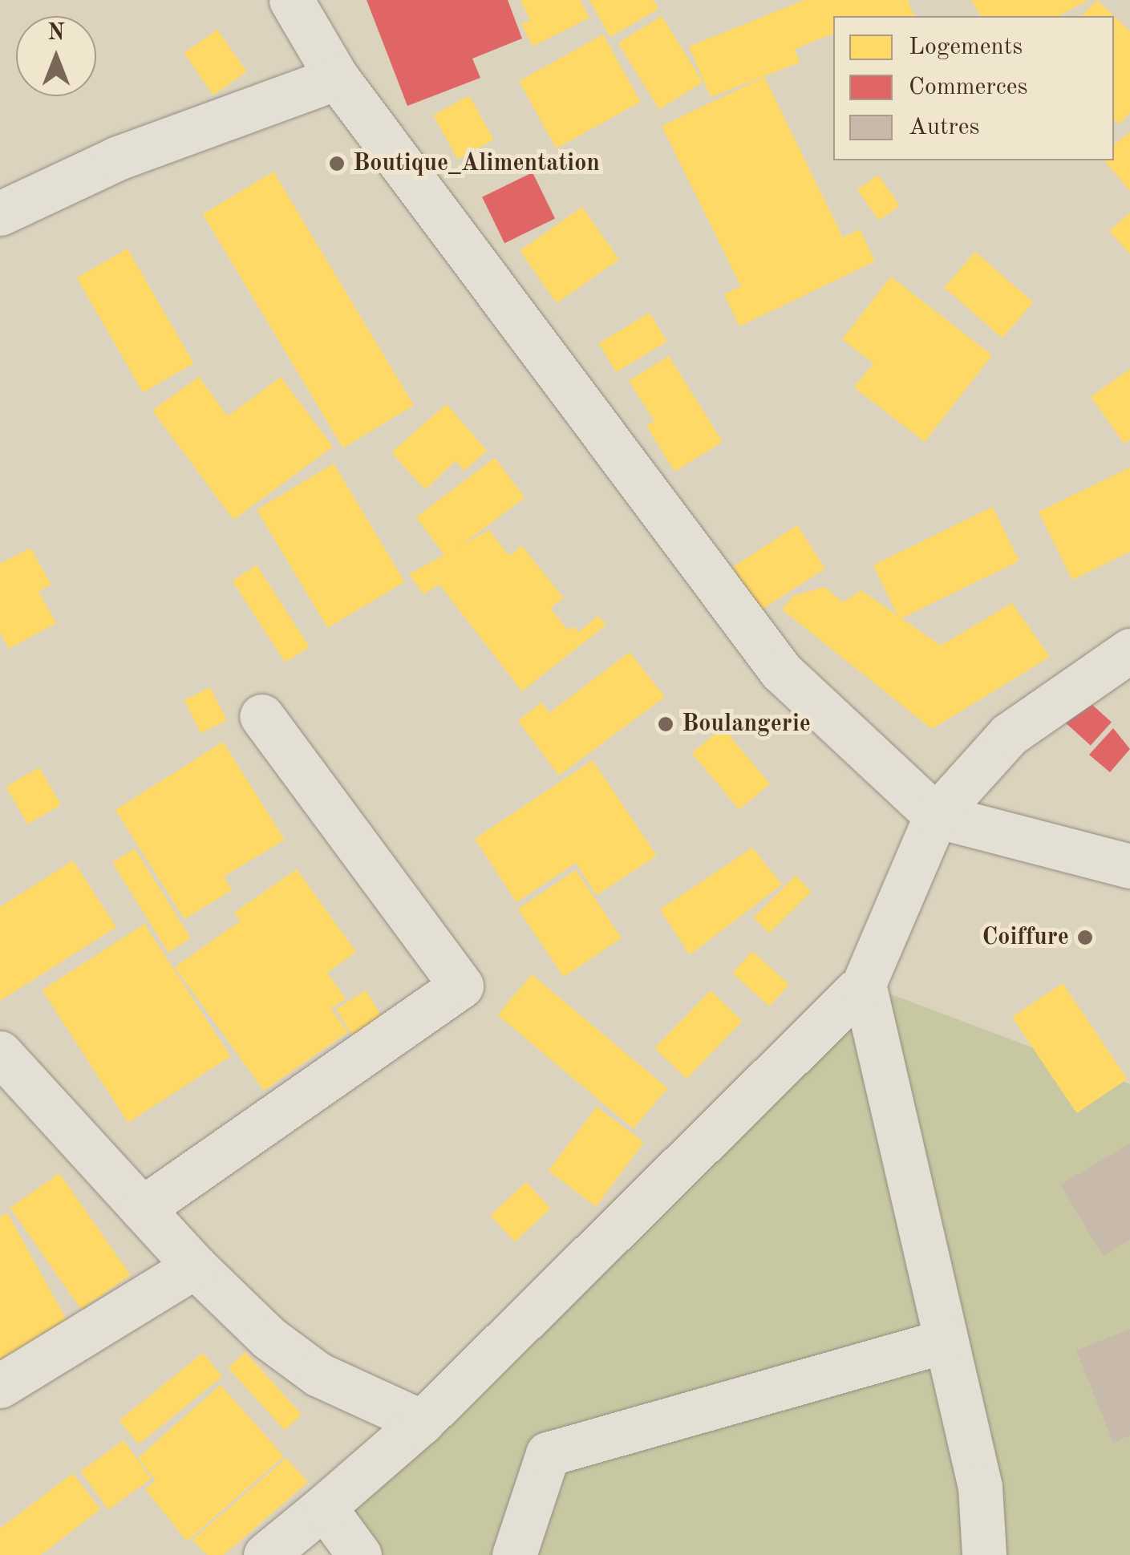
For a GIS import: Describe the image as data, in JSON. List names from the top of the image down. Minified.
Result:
{"places":["Boutique_Alimentation","Boulangerie","Coiffure"],"legend":["Logements","Commerces","Autres"],"north":"top"}
